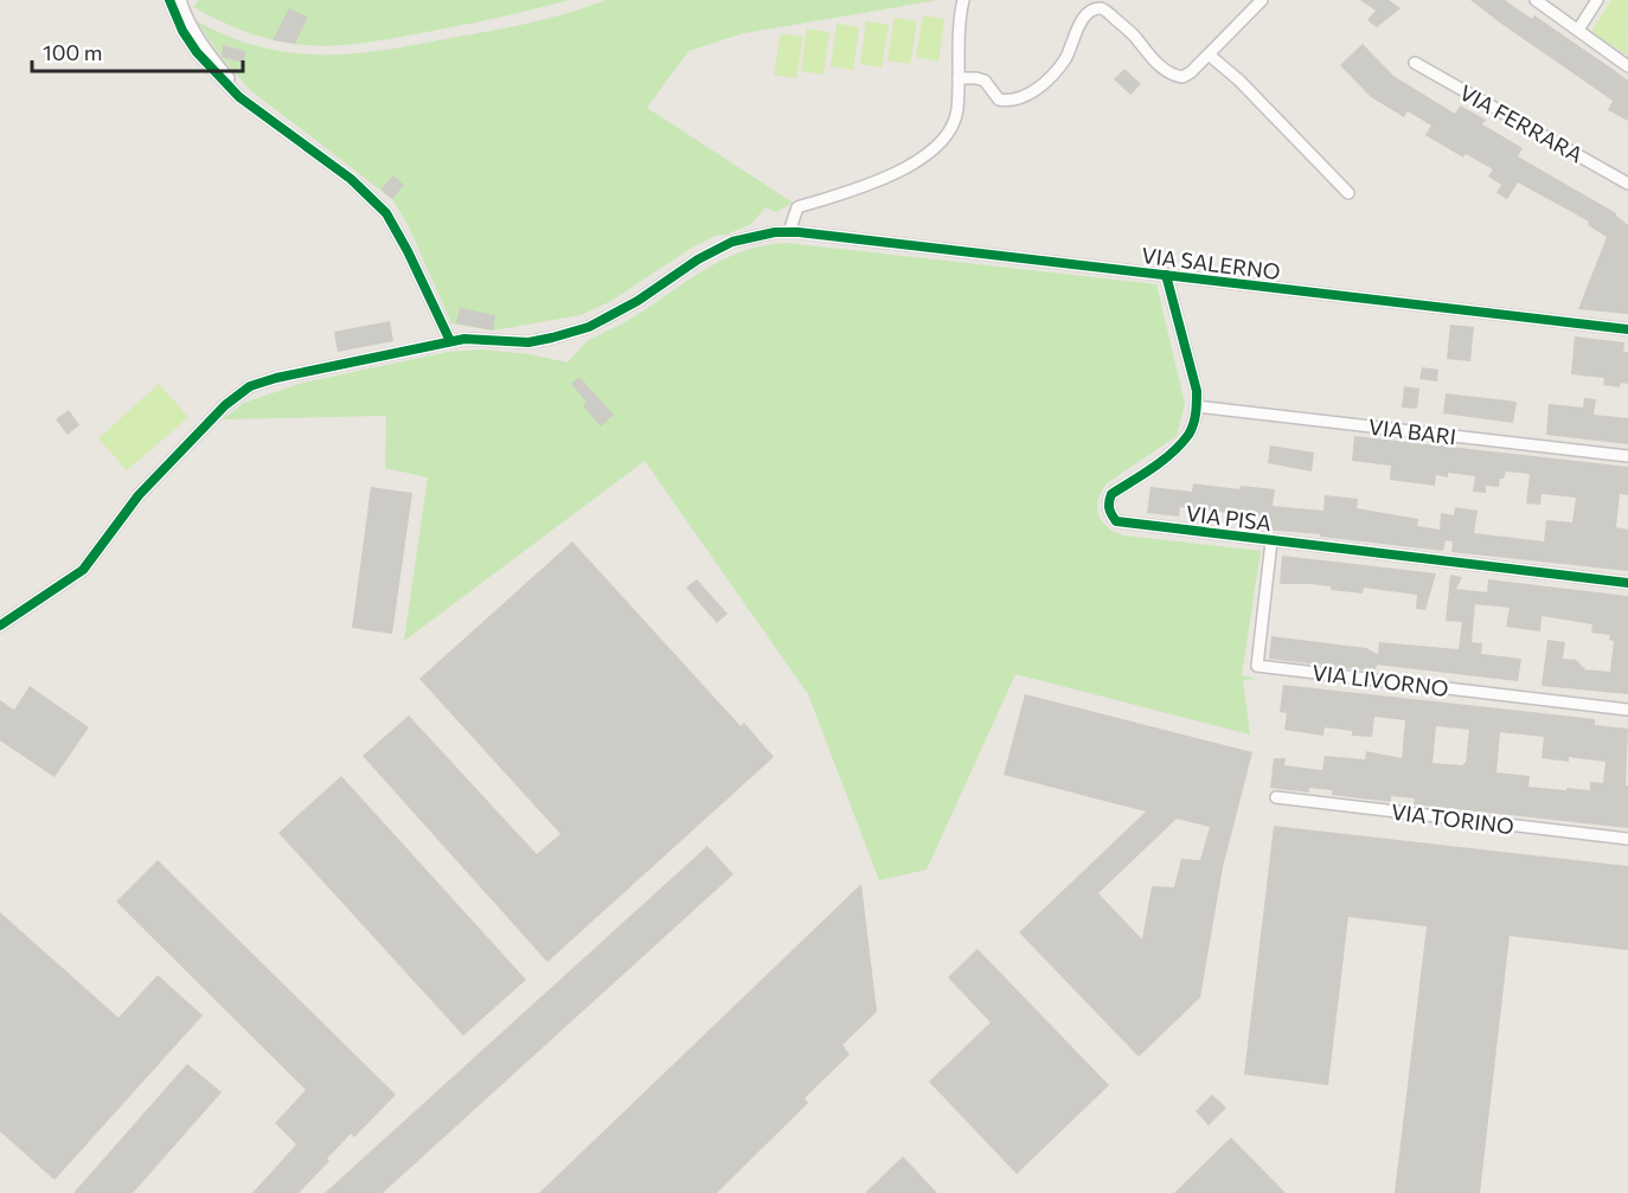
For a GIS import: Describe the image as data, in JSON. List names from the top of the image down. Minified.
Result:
{"streets":{"street":["VIA FERRARA","VIA SALERNO","VIA BARI","VIA PISA","VIA LIVORNO","VIA TORINO"]},"crossings":[["VIA BARI","VIA PISA"],["VIA PISA","VIA LIVORNO"]],"scale_bar":"100 m"}
